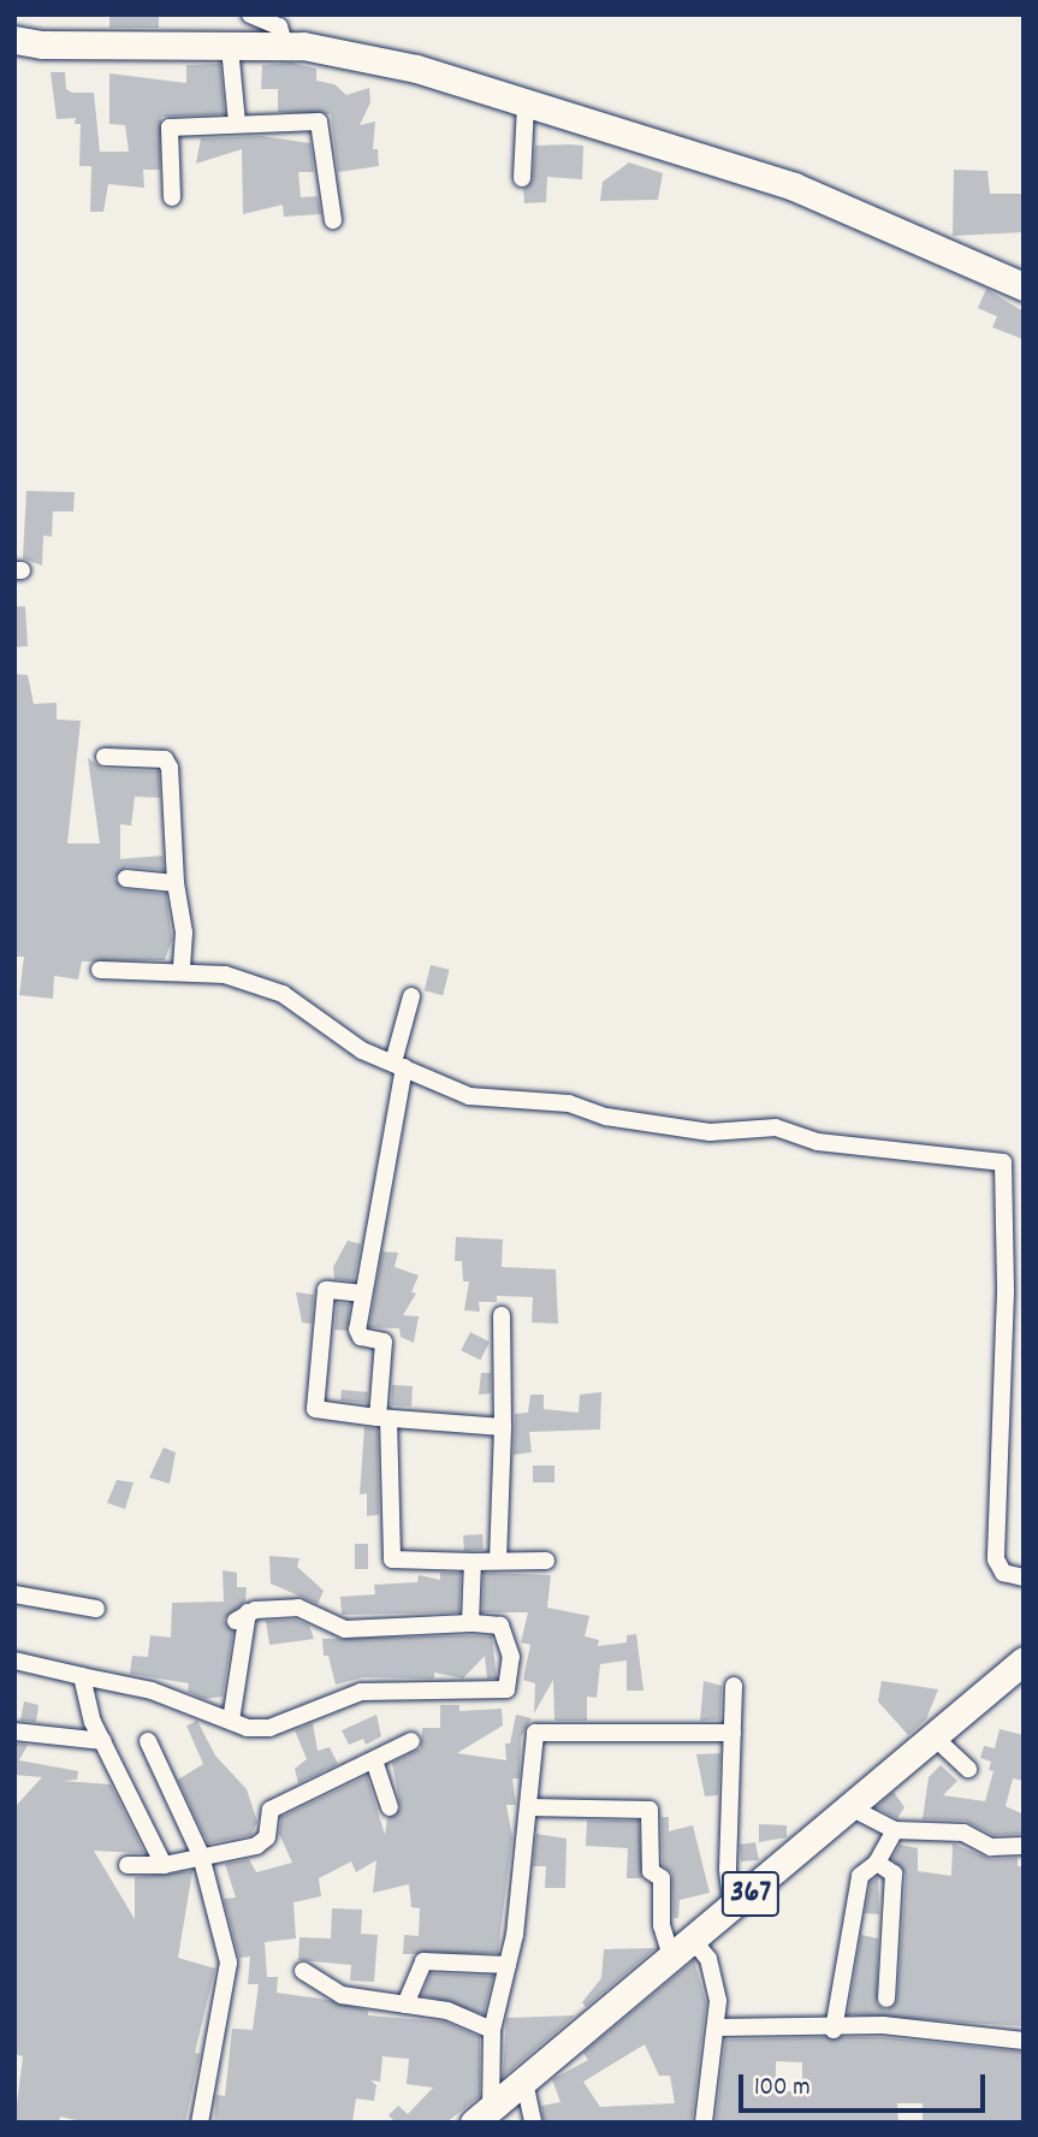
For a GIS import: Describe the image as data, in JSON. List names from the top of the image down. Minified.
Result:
{"streets":{"main road":["367"]},"scale_bar":"100 m"}
